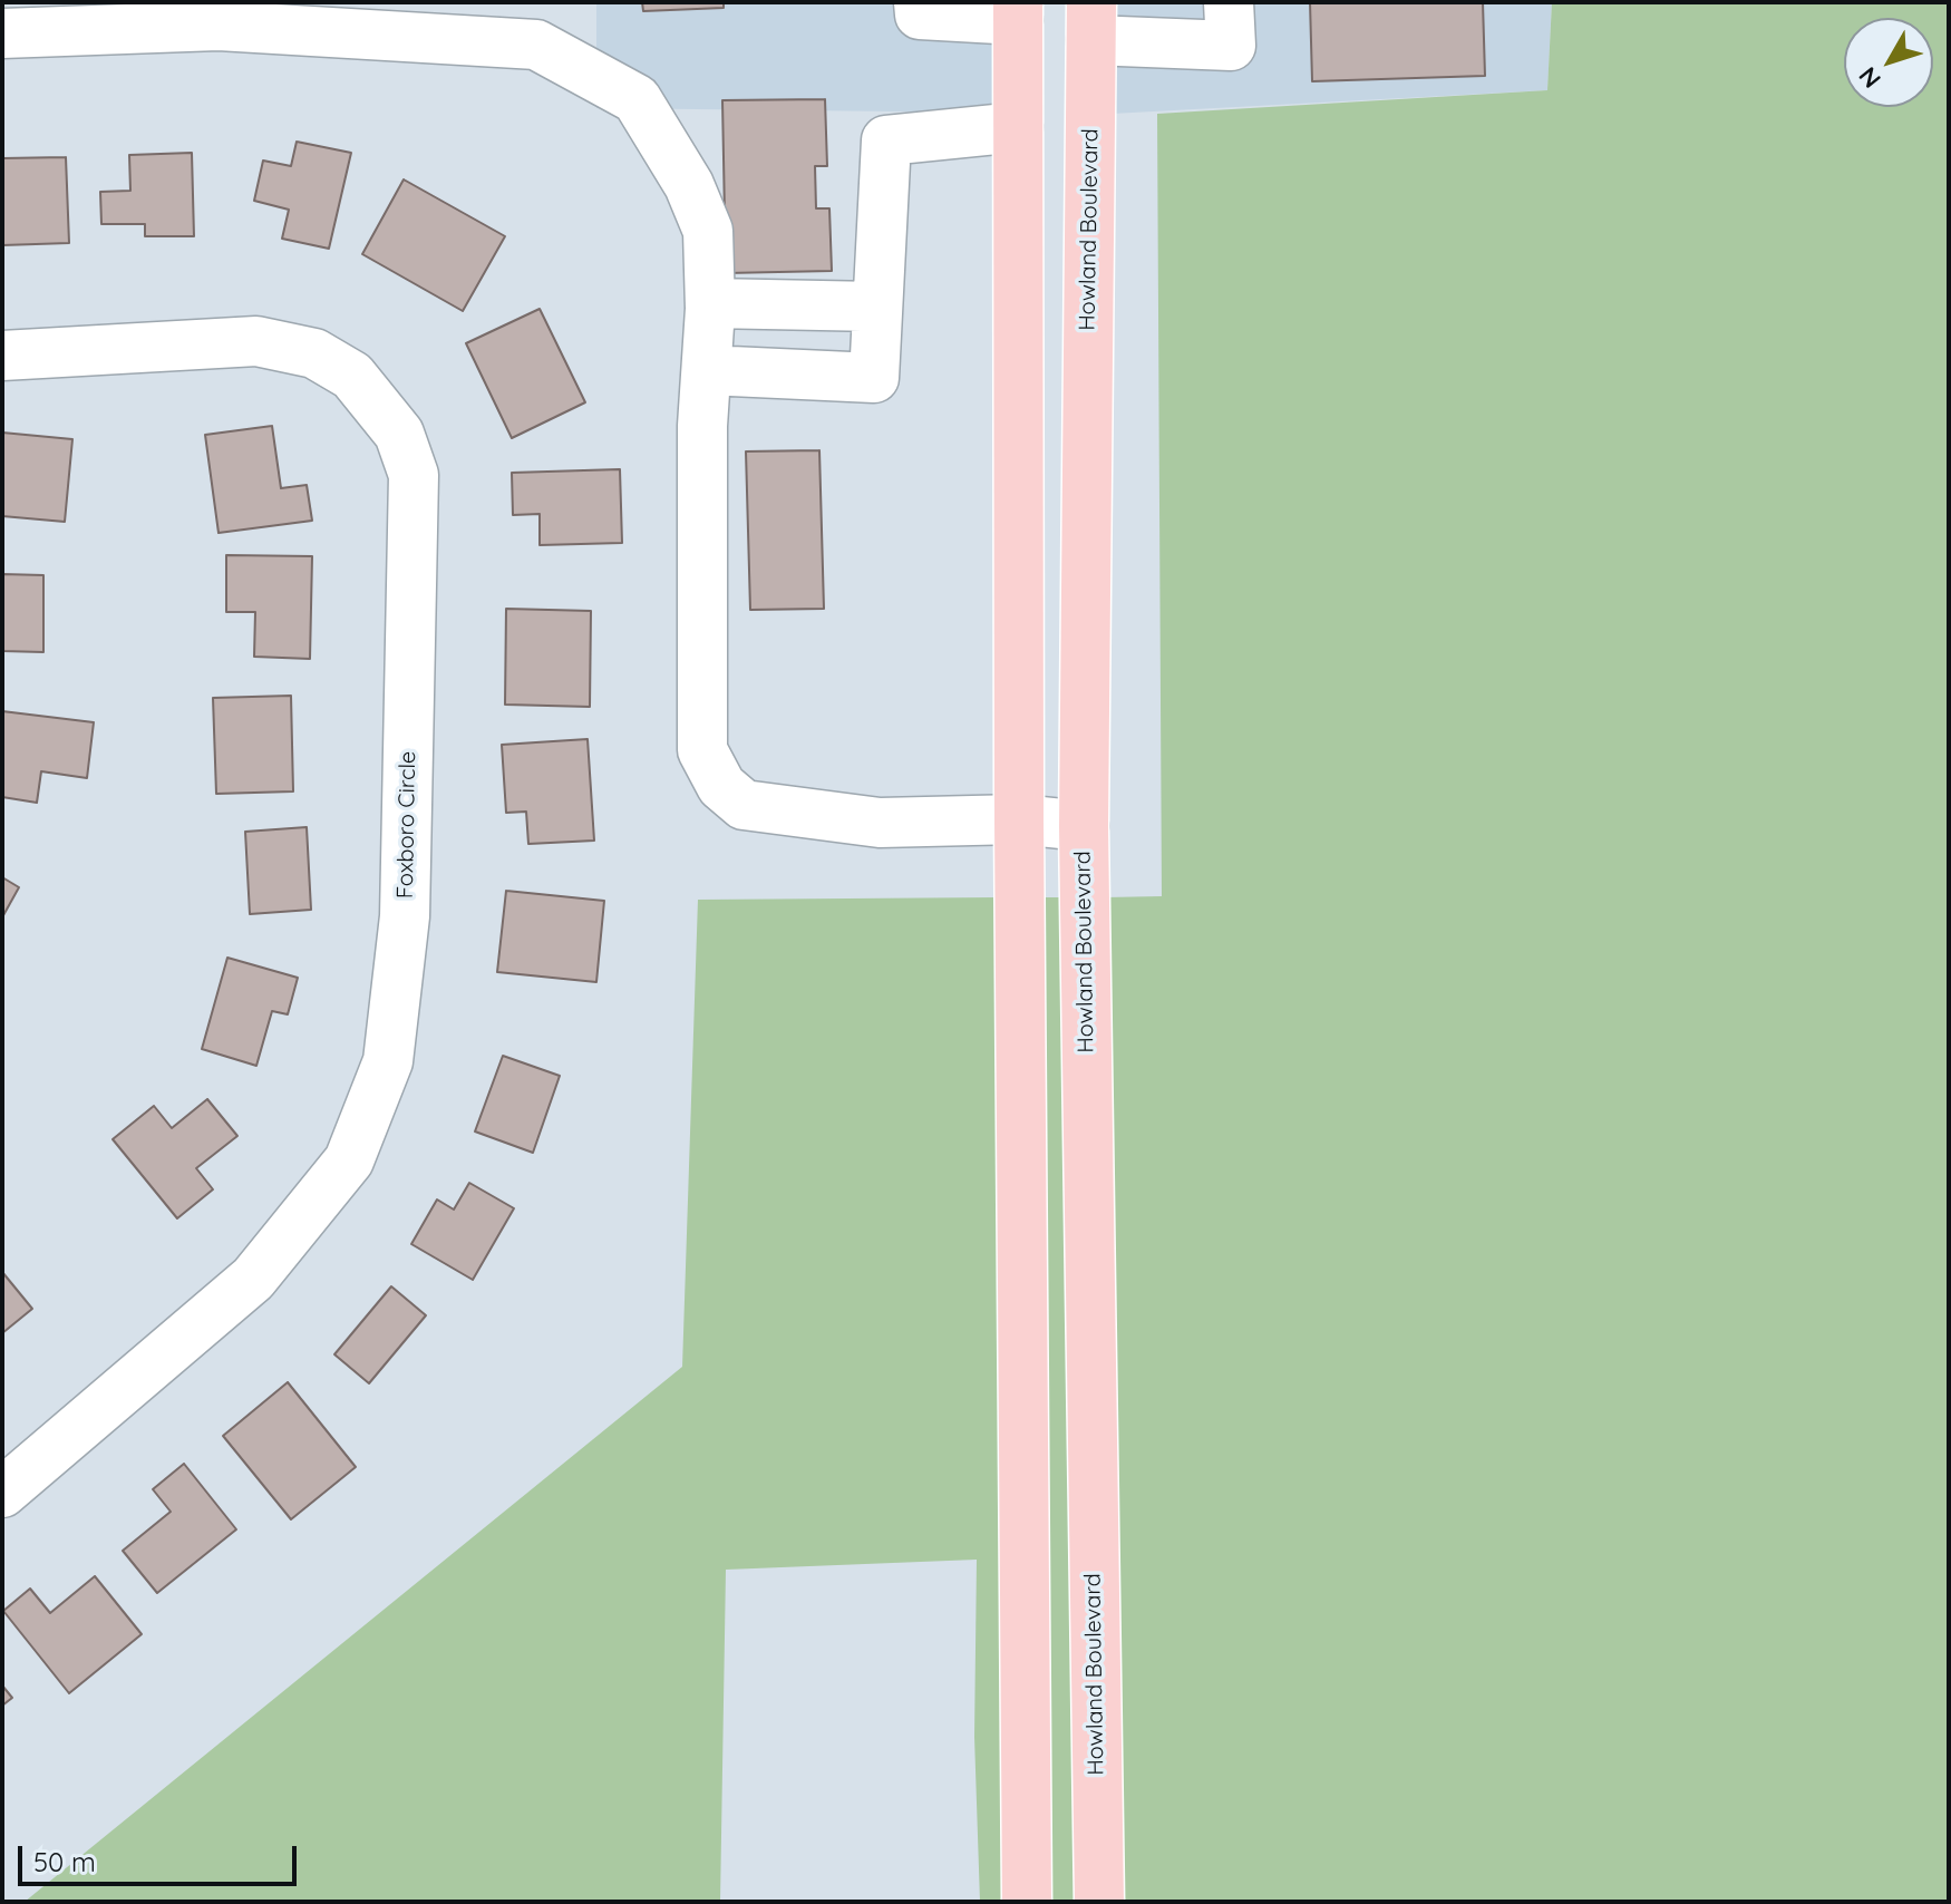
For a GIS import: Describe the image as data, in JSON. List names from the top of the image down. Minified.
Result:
{"streets":{"main road":["Howland Boulevard"],"street":["Foxboro Circle"]},"scale_bar":"50 m","north":"bottom left"}
